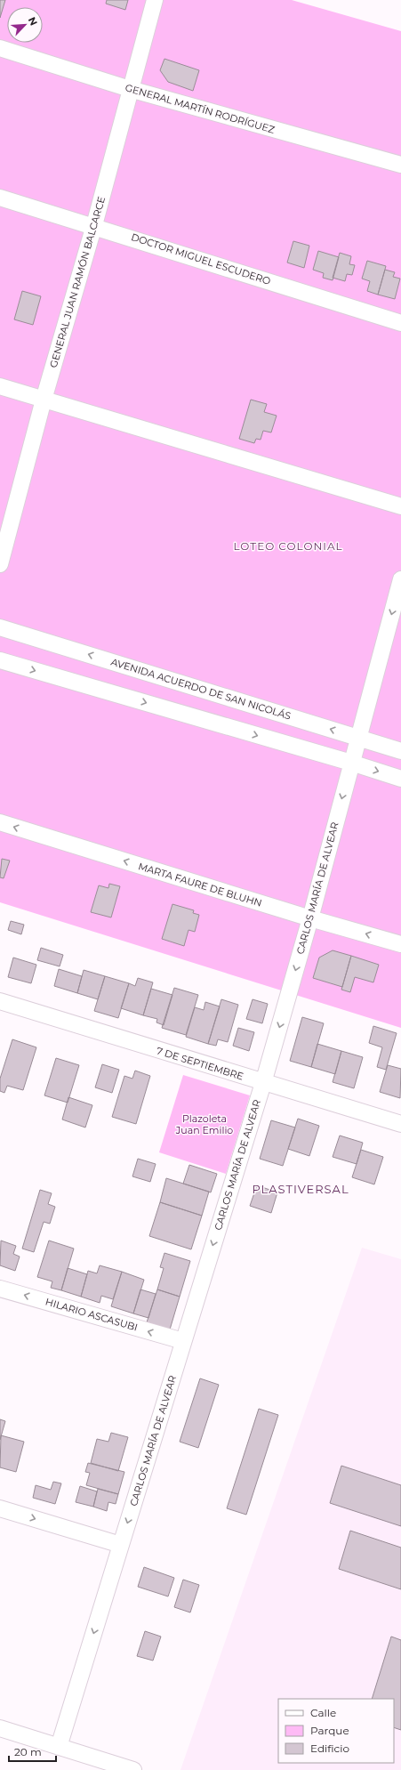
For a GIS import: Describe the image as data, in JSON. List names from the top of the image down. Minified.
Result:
{"streets":{"street":["GENERAL MARTÍN RODRÍGUEZ","DOCTOR MIGUEL ESCUDERO","GENERAL JUAN RAMÓN BALCARCE","AVENIDA ACUERDO DE SAN NICOLÁS","MARTA FAURE DE BLUHN","CARLOS MARÍA DE ALVEAR","7 DE SEPTIEMBRE","HILARIO ASCASUBI"]},"crossings":[["GENERAL MARTÍN RODRÍGUEZ","GENERAL JUAN RAMÓN BALCARCE"],["DOCTOR MIGUEL ESCUDERO","GENERAL JUAN RAMÓN BALCARCE"],["AVENIDA ACUERDO DE SAN NICOLÁS","CARLOS MARÍA DE ALVEAR"],["MARTA FAURE DE BLUHN","CARLOS MARÍA DE ALVEAR"],["CARLOS MARÍA DE ALVEAR","7 DE SEPTIEMBRE"],["CARLOS MARÍA DE ALVEAR","HILARIO ASCASUBI"]],"one_way":["MARTA FAURE DE BLUHN","CARLOS MARÍA DE ALVEAR","HILARIO ASCASUBI"],"districts":["LOTEO COLONIAL","PLASTIVERSAL"],"parks":["Plazoleta Juan Emilio"],"legend":["Calle","Parque","Edificio"],"scale_bar":"20 m","north":"top right"}
